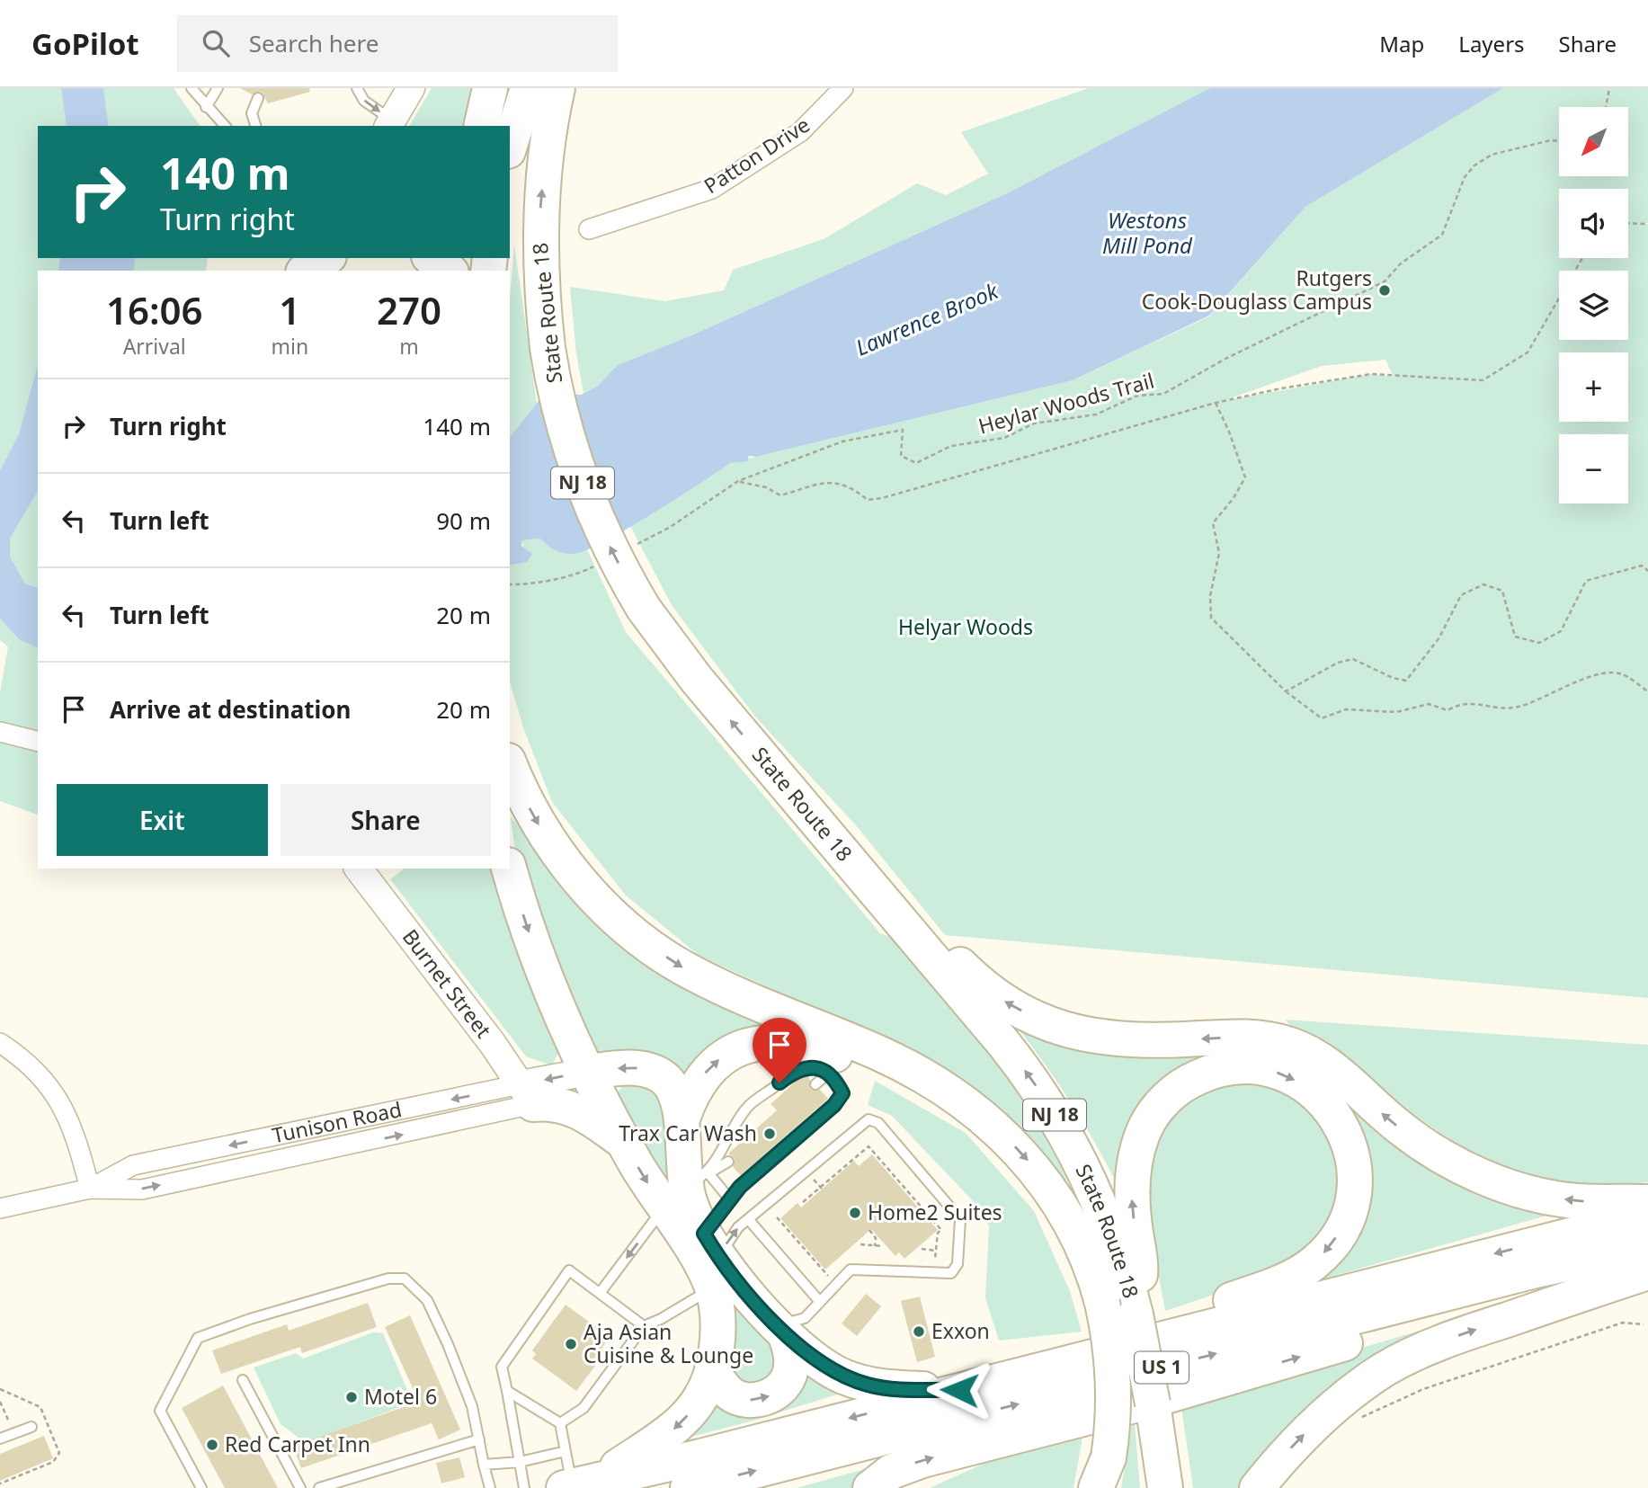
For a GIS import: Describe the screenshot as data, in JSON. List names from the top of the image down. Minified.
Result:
{"streets":{"highway":["State Route 18","NJ 18","US 1"],"street":["Patton Drive","Burnet Street","Tunison Road"],"path":["Heylar Woods Trail"]},"crossings":[["Burnet Street","Tunison Road"]],"water":["Westons Mill Pond","Lawrence Brook"],"parks":["Helyar Woods"],"places":["Rutgers Cook-Douglass Campus","Trax Car Wash","Home2 Suites","Exxon","Aja Asian Cuisine & Lounge","Motel 6","Red Carpet Inn"],"north":"bottom left","page":{"header":"GoPilot","search":"Search here","nav":["Map","Layers","Share"],"map_buttons":["+","−"],"turn":["140 m","Turn right"],"eta":["16:06","Arrival","1","min","270","m"],"list":[{"name":"Turn right","value":"140 m"},{"name":"Turn left","value":"90 m"},{"name":"Turn left","value":"20 m"},{"name":"Arrive at destination","value":"20 m"}],"buttons":["Exit","Share"]}}
